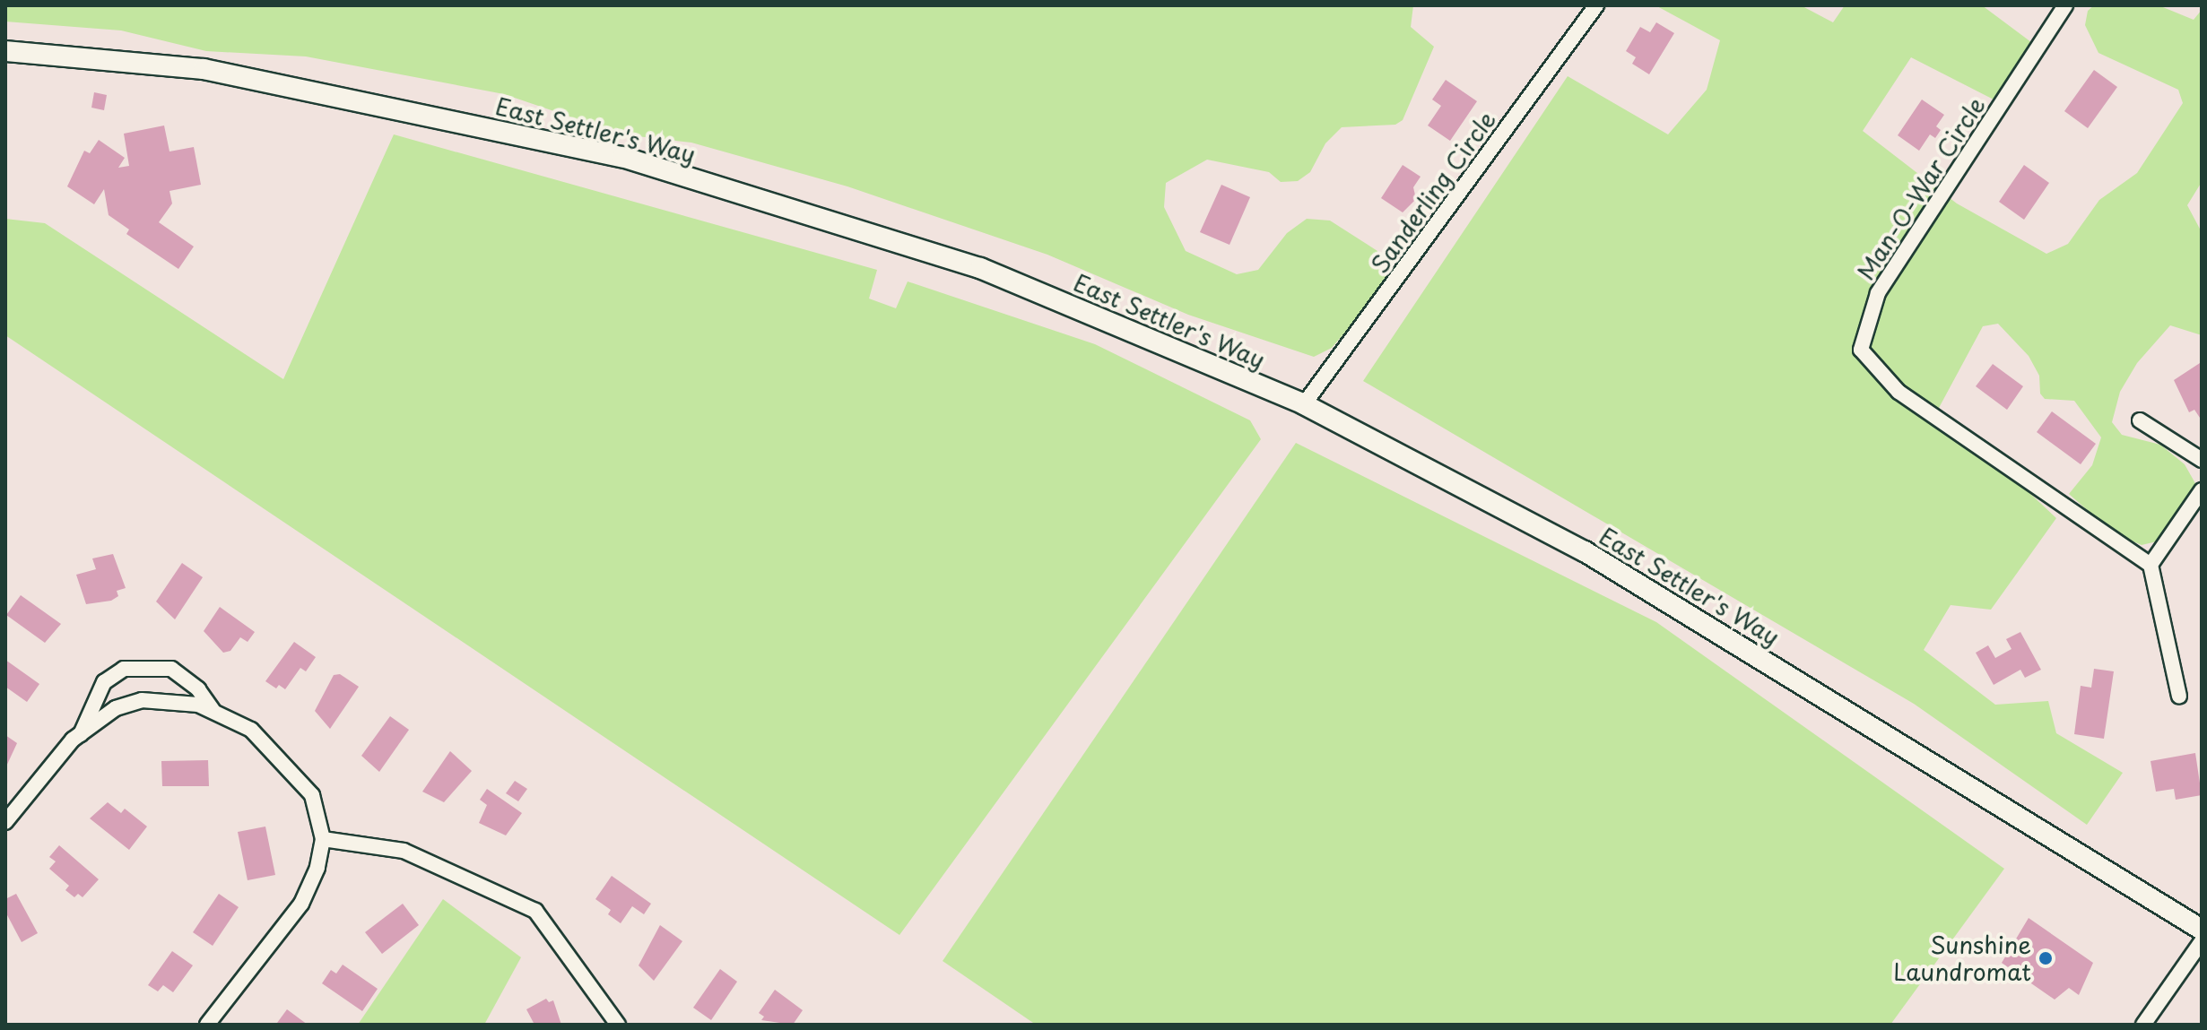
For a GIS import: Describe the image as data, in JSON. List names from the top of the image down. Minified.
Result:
{"streets":{"main road":["East Settler's Way"],"street":["Man-O-War Circle","Sanderling Circle"]},"crossings":[["East Settler's Way","Sanderling Circle"]],"places":["Sunshine Laundromat"]}
